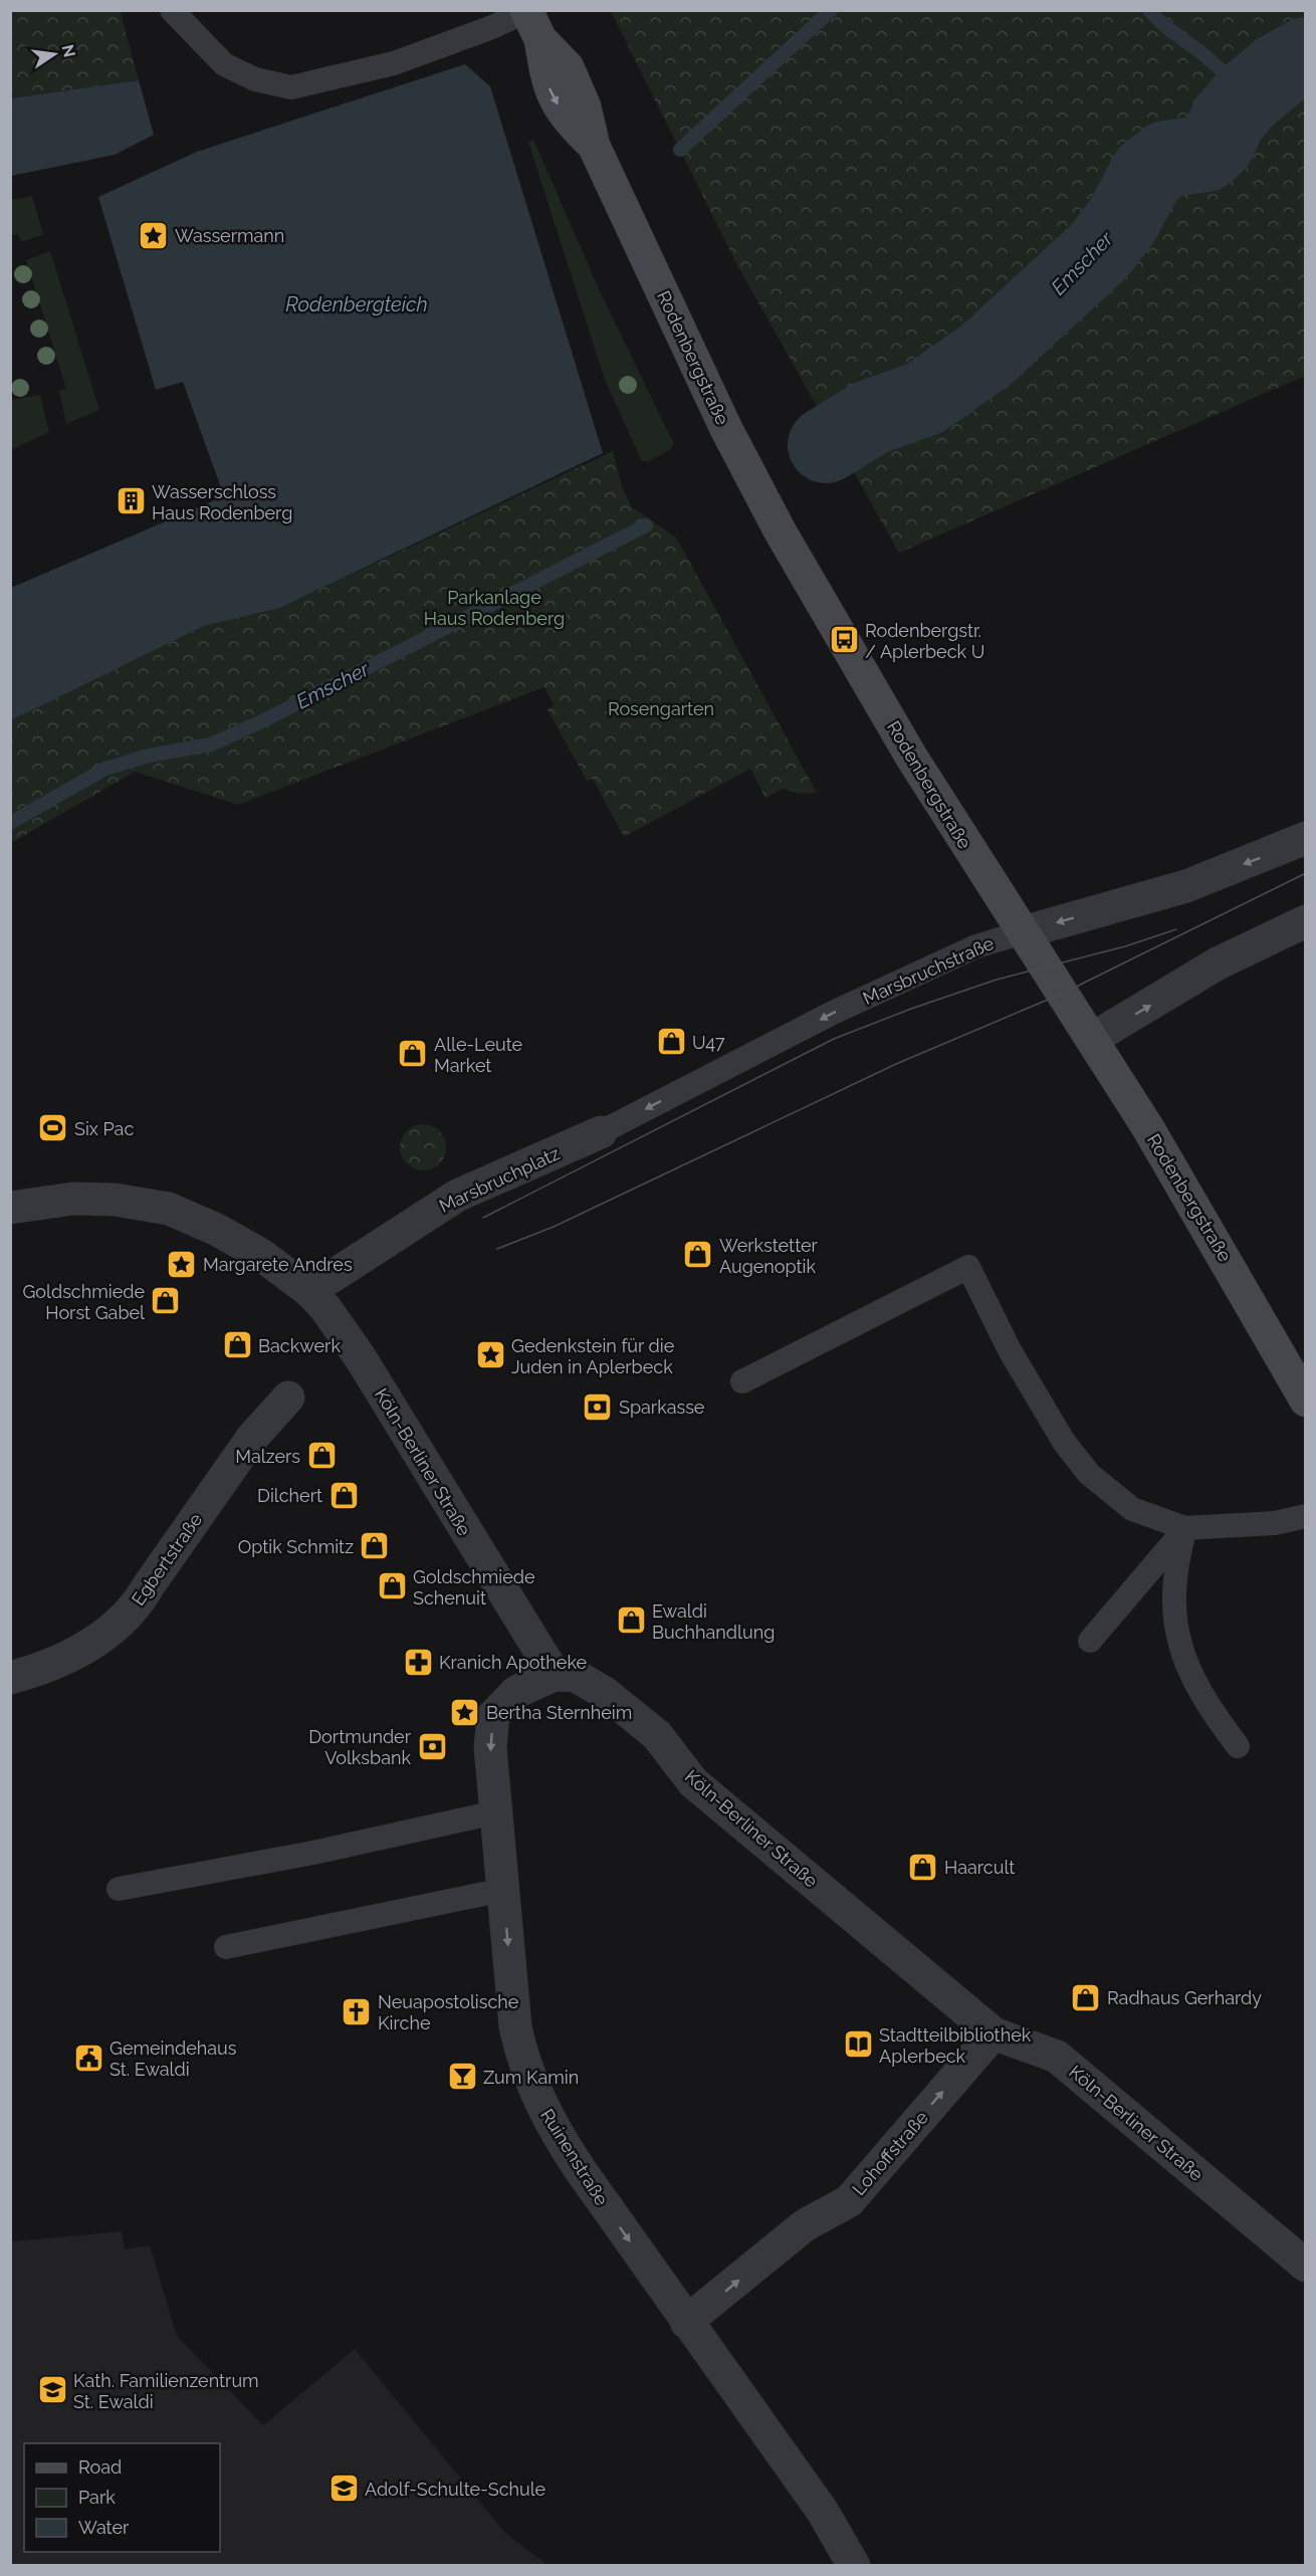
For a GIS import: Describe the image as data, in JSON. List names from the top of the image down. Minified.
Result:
{"streets":{"main road":["Rodenbergstraße"],"street":["Marsbruchstraße","Marsbruchplatz","Köln-Berliner Straße","Egbertstraße","Lohoffstraße","Ruinenstraße"]},"crossings":[["Rodenbergstraße","Marsbruchstraße"],["Marsbruchstraße","Marsbruchplatz"],["Marsbruchplatz","Köln-Berliner Straße"],["Köln-Berliner Straße","Lohoffstraße"],["Köln-Berliner Straße","Ruinenstraße"],["Lohoffstraße","Ruinenstraße"]],"one_way":["Lohoffstraße","Ruinenstraße"],"water":["Emscher","Rodenbergteich"],"parks":["Parkanlage Haus Rodenberg","Rosengarten"],"places":{"place":["Wassermann","Margarete Andres","Gedenkstein für die Juden in Aplerbeck","Bertha Sternheim"],"building":["Wasserschloss Haus Rodenberg"],"bus stop":["Rodenbergstr. / Aplerbeck U"],"shop":["U47","Alle-Leute Market","Werkstetter Augenoptik","Goldschmiede Horst Gabel","Backwerk","Malzers","Dilchert","Optik Schmitz","Goldschmiede Schenuit","Ewaldi Buchhandlung","Haarcult","Radhaus Gerhardy"],"sports":["Six Pac"],"bank":["Sparkasse","Dortmunder Volksbank"],"pharmacy":["Kranich Apotheke"],"church":["Neuapostolische Kirche"],"library":["Stadtteilbibliothek Aplerbeck"],"public building":["Gemeindehaus St. Ewaldi"],"bar":["Zum Kamin"],"school or university":["Kath. Familienzentrum St. Ewaldi","Adolf-Schulte-Schule"]},"legend":["Road","Park","Water"],"north":"right"}
